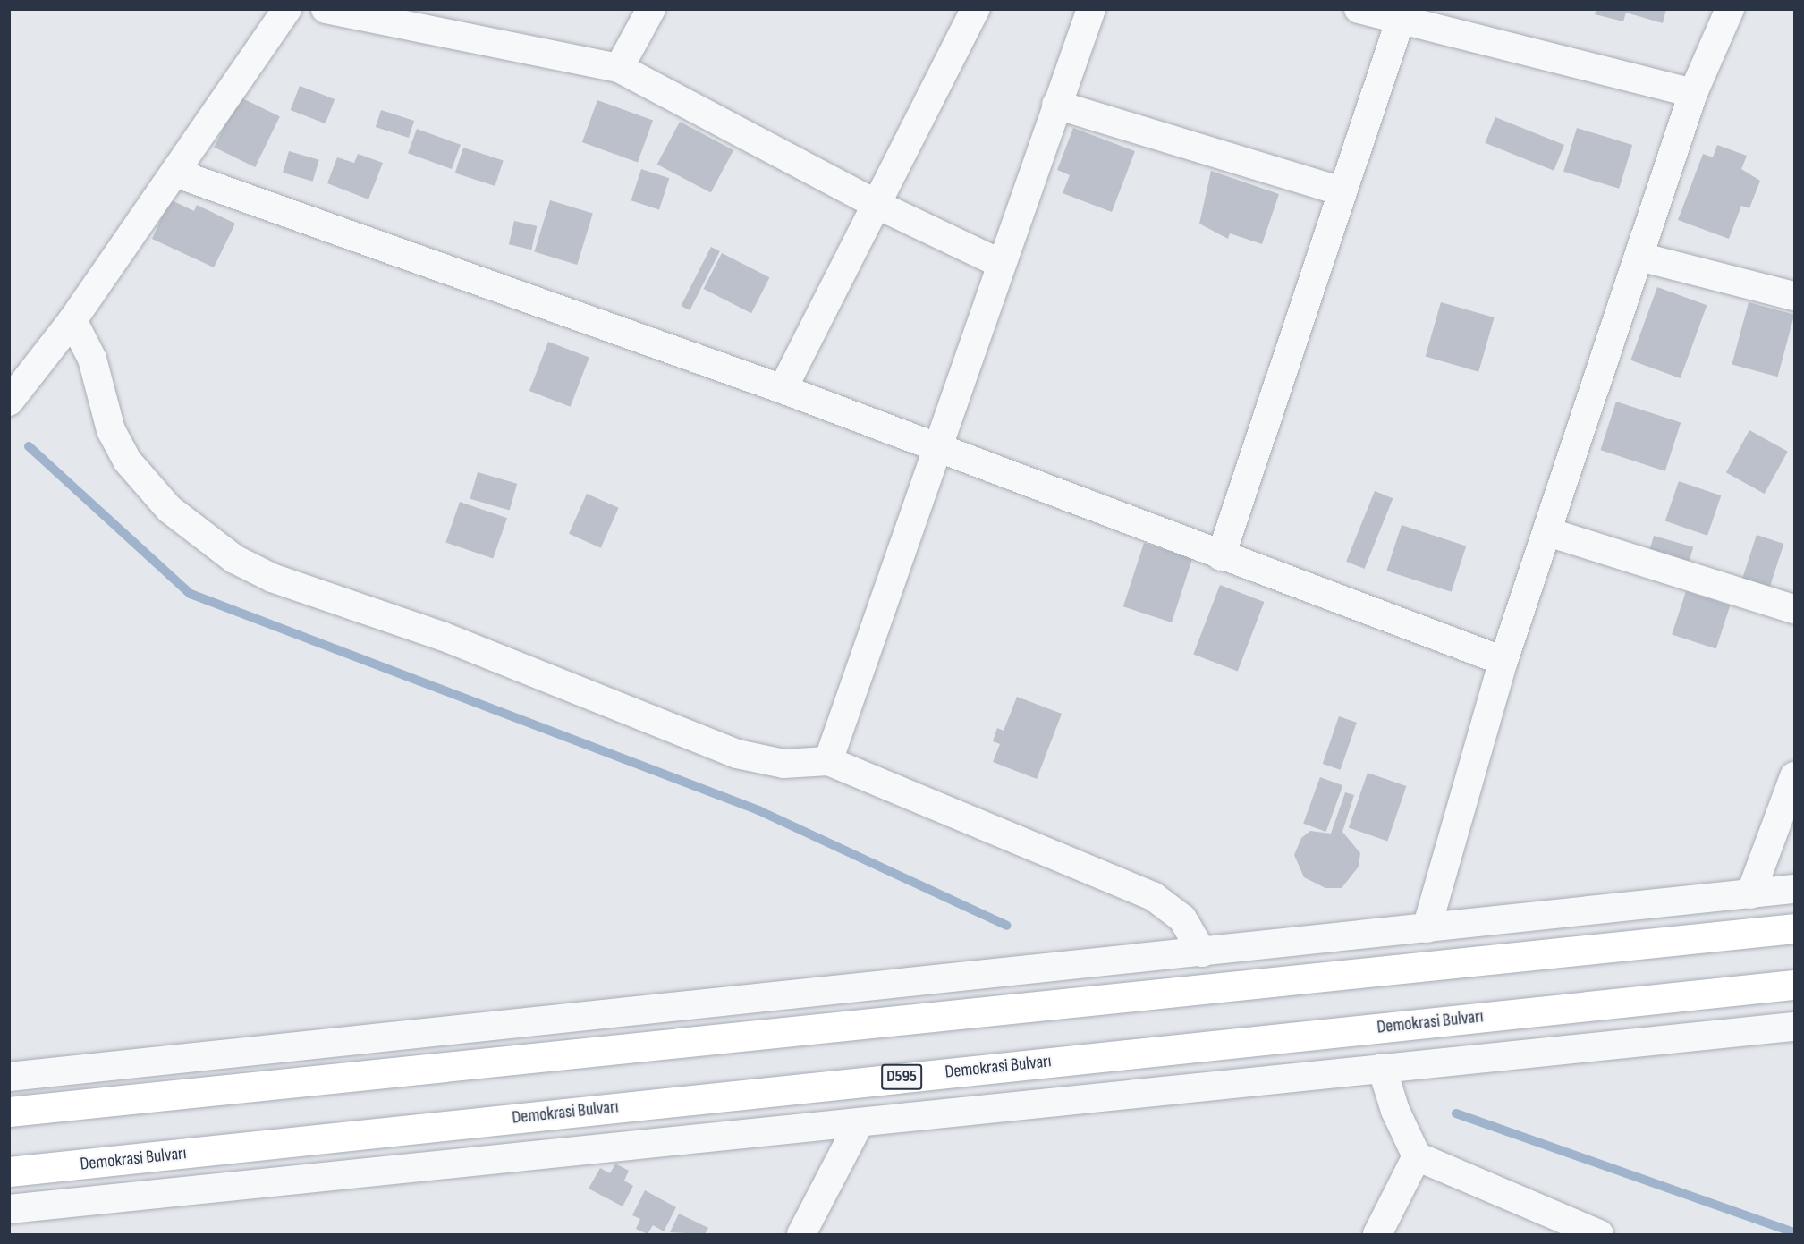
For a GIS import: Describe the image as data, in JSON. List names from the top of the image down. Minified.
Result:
{"streets":{"highway":["Demokrasi Bulvarı","D595"]}}
